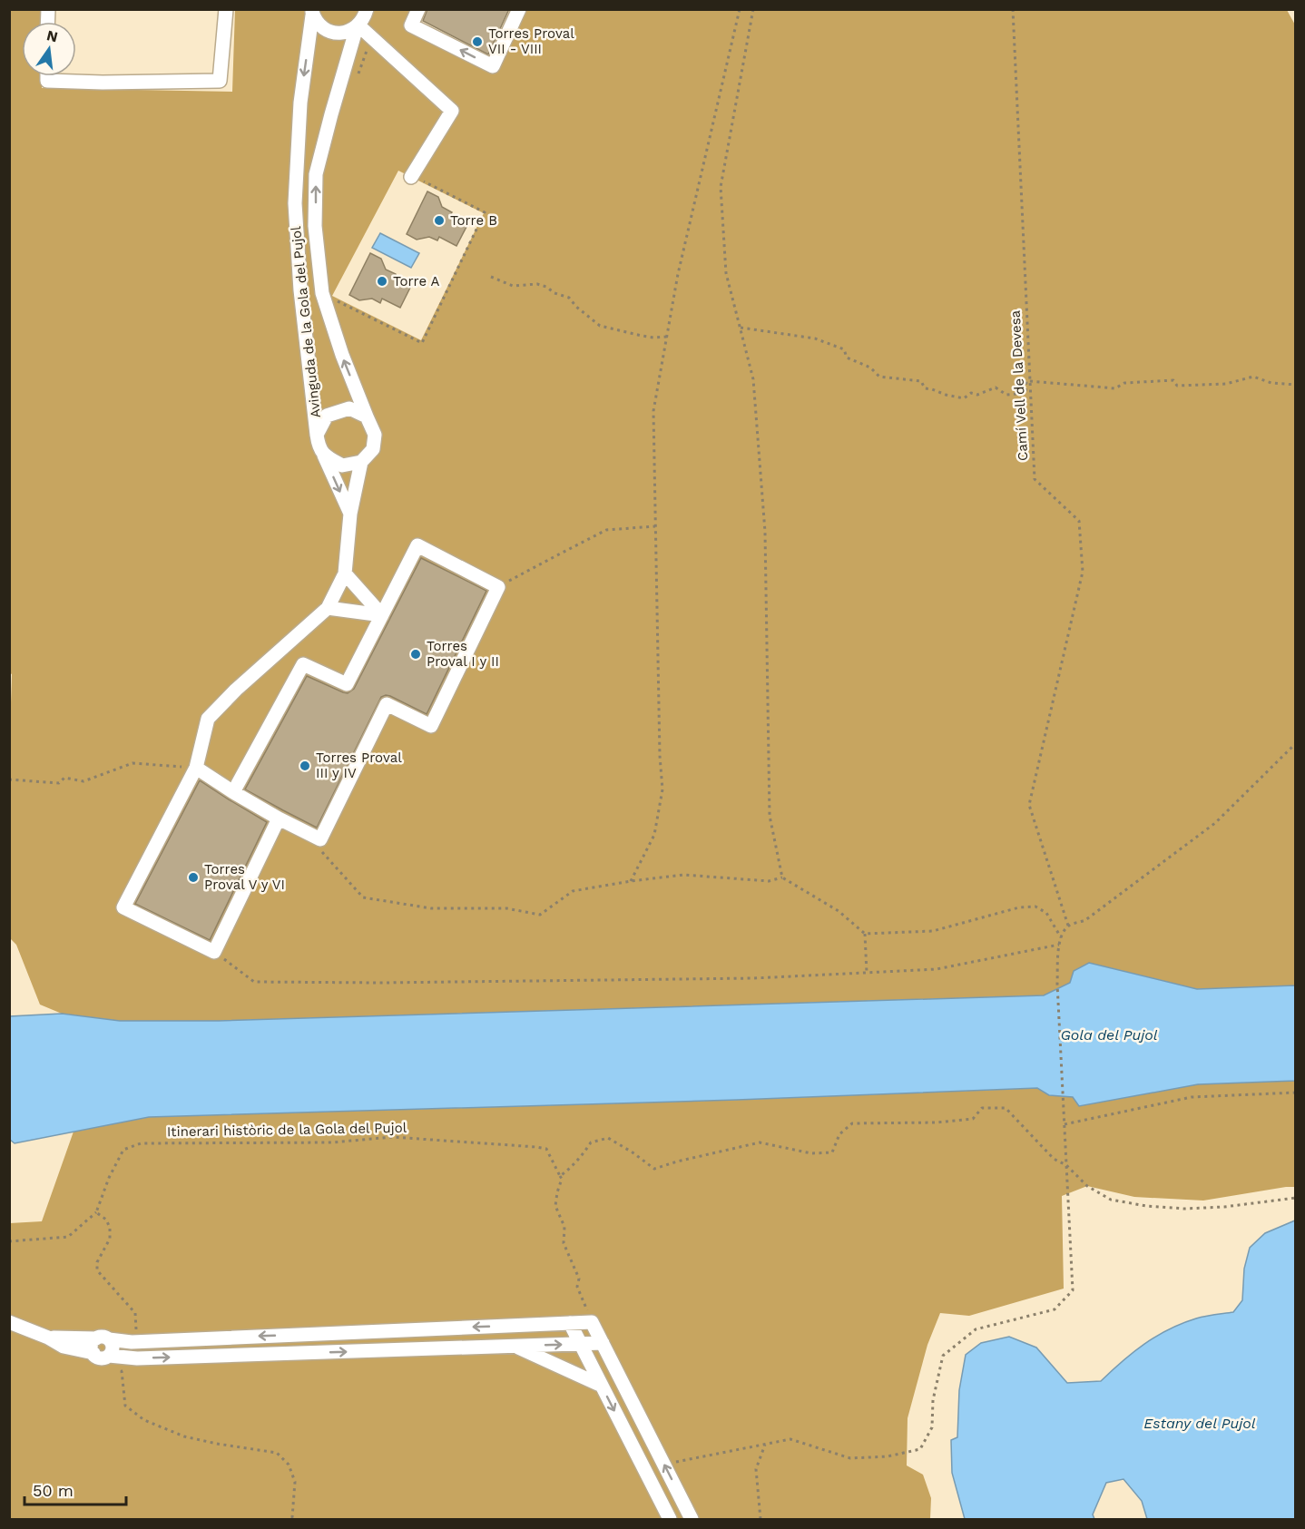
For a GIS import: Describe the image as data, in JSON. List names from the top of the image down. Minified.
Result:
{"streets":{"street":["Avinguda de la Gola del Pujol"],"path":["Camí Vell de la Devesa","Itinerari històric de la Gola del Pujol"]},"water":["Gola del Pujol","Estany del Pujol"],"places":["Torres Proval VII - VIII","Torre B","Torre A","Torres Proval I y II","Torres Proval III y IV","Torres Proval V y VI"],"scale_bar":"50 m","north":"top"}
